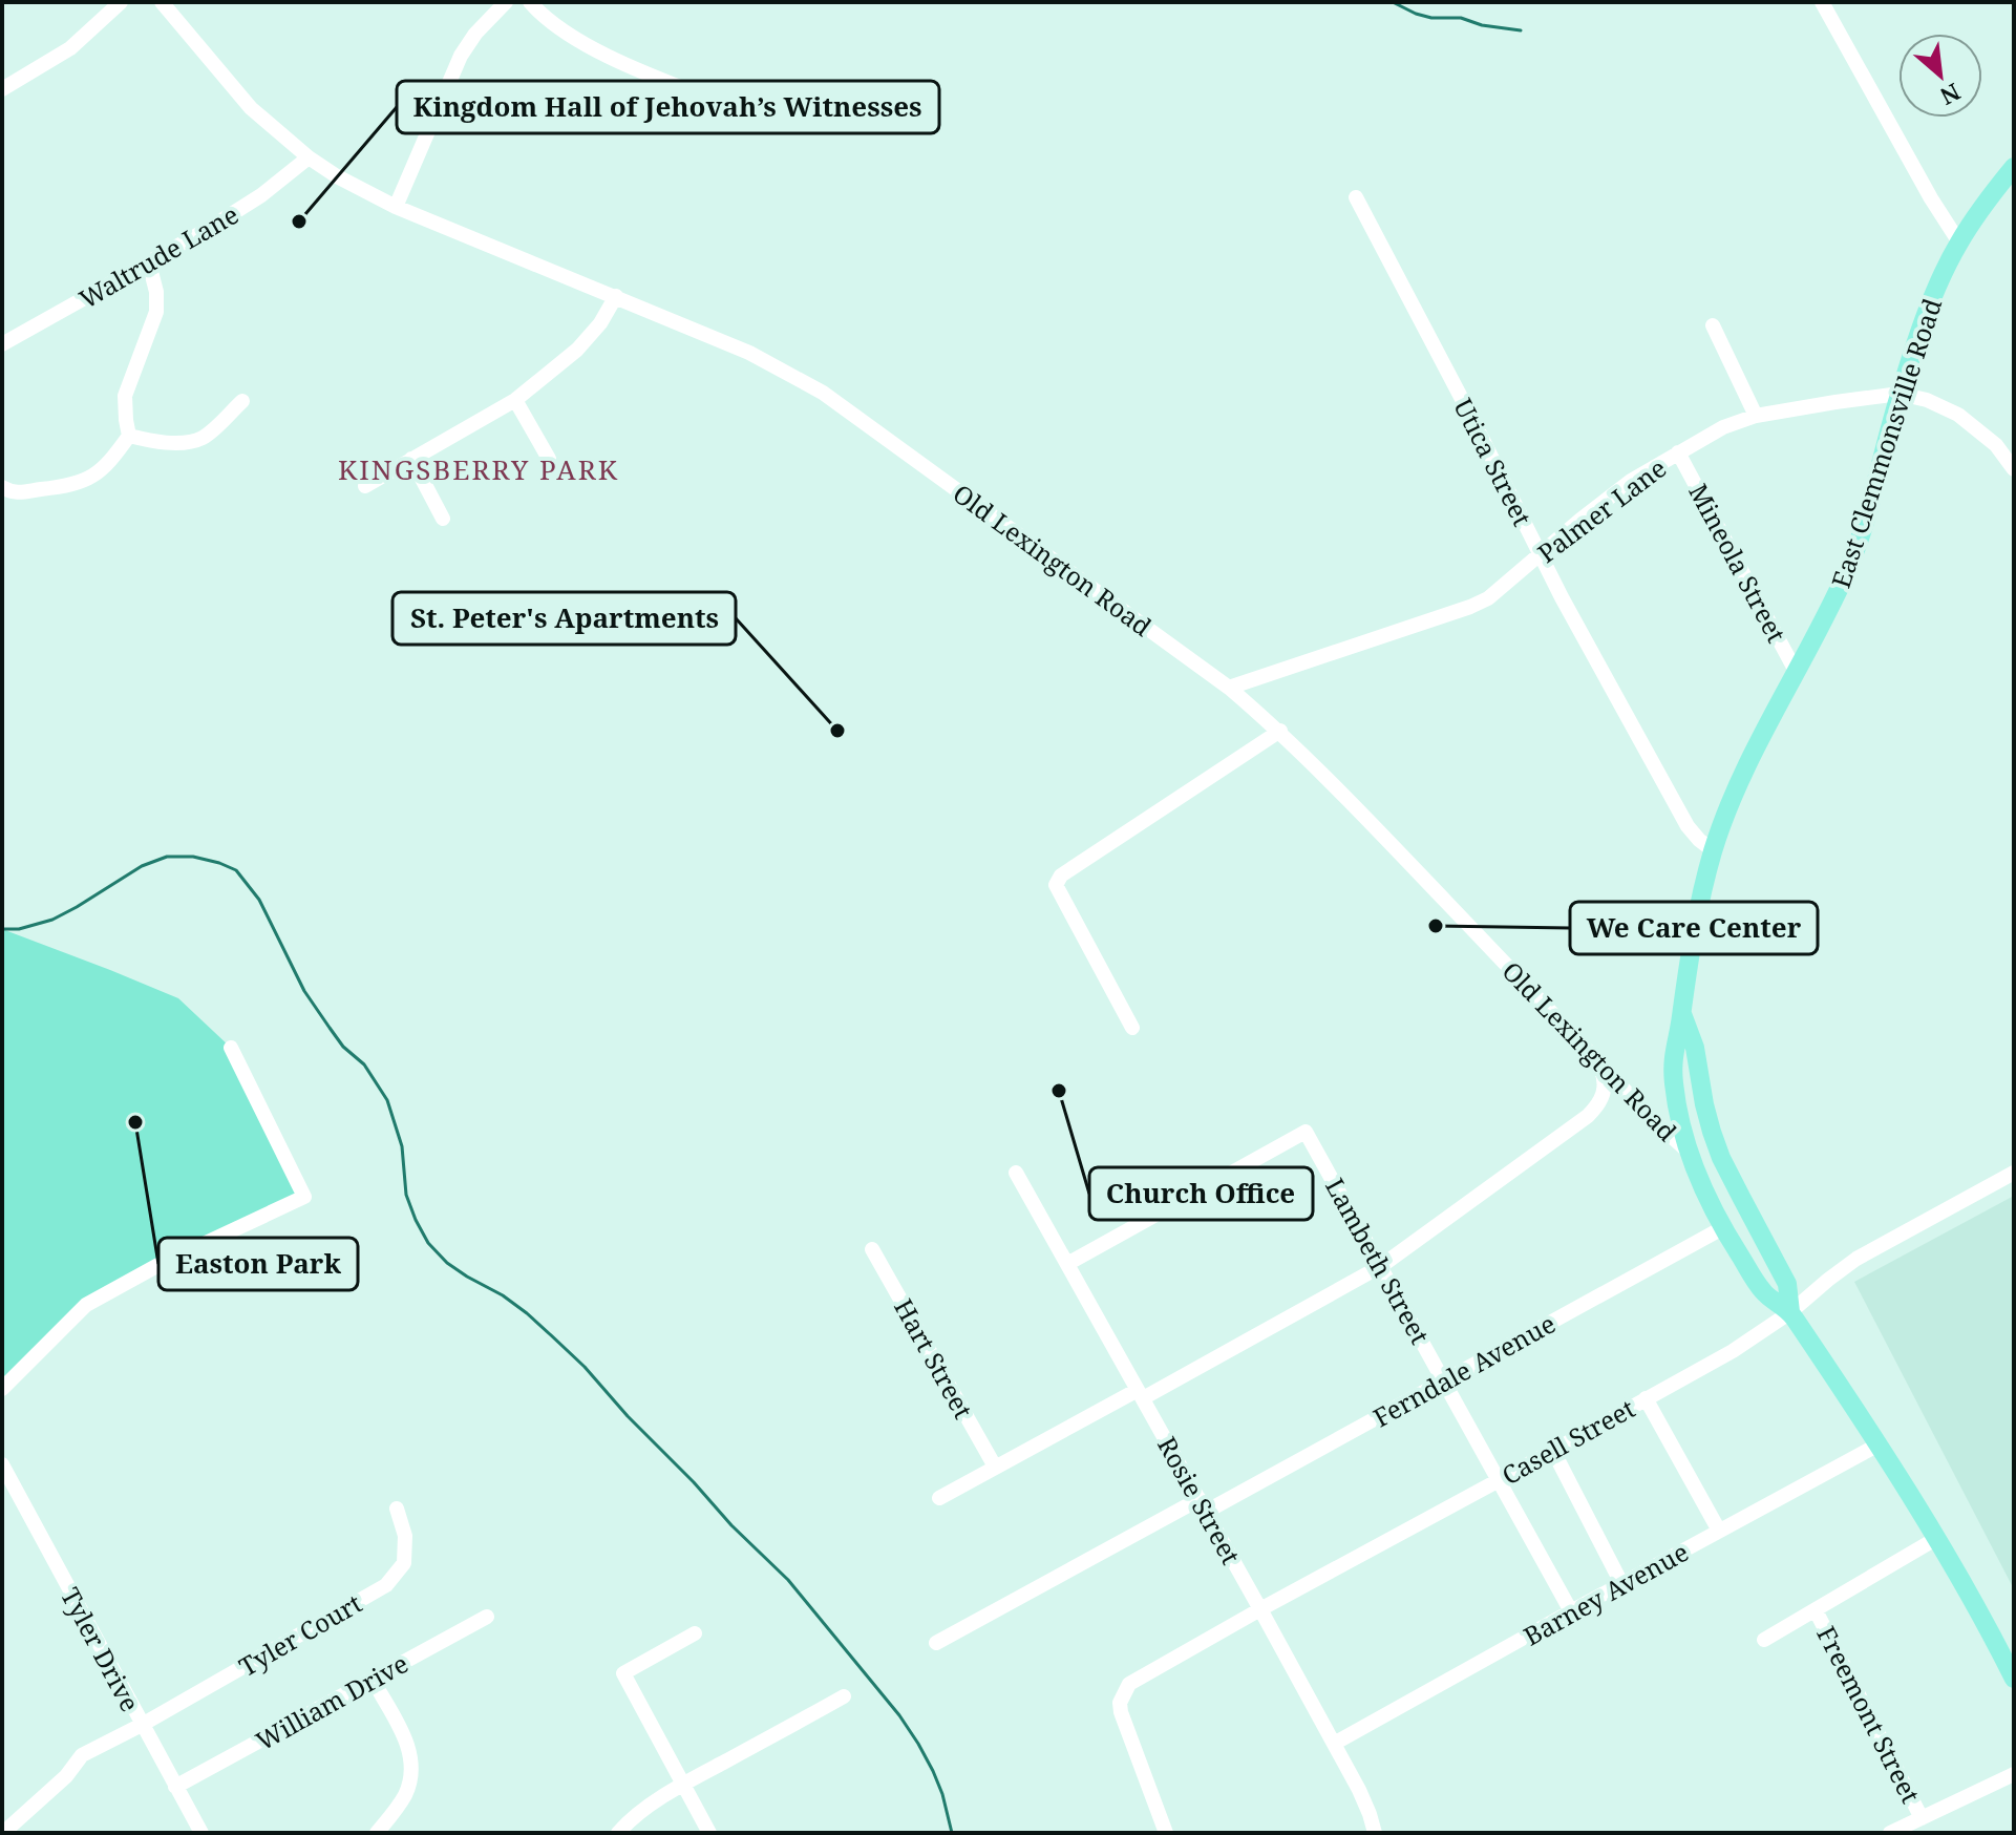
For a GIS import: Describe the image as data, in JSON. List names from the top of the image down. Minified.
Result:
{"streets":{"main road":["East Clemmonsville Road","Old Lexington Road"],"street":["Waltrude Lane","Utica Street","Palmer Lane","Mineola Street","Lambeth Street","Hart Street","Ferndale Avenue","Casell Street","Rosie Street","Barney Avenue","Tyler Court","Tyler Drive","William Drive","Freemont Street"]},"crossings":[["Waltrude Lane","Old Lexington Road"],["East Clemmonsville Road","Utica Street"],["East Clemmonsville Road","Palmer Lane"],["East Clemmonsville Road","Old Lexington Road"],["East Clemmonsville Road","Mineola Street"],["Utica Street","Palmer Lane"],["Palmer Lane","Old Lexington Road"],["Palmer Lane","Mineola Street"],["Old Lexington Road","Ferndale Avenue"],["Old Lexington Road","Casell Street"],["Old Lexington Road","Barney Avenue"],["Lambeth Street","Ferndale Avenue"],["Lambeth Street","Casell Street"],["Lambeth Street","Rosie Street"],["Lambeth Street","Barney Avenue"],["Ferndale Avenue","Rosie Street"],["Casell Street","Rosie Street"],["Rosie Street","Barney Avenue"],["Tyler Court","Tyler Drive"],["Tyler Drive","William Drive"]],"districts":["KINGSBERRY PARK"],"places":["Kingdom Hall of Jehovah’s Witnesses","St. Peter's Apartments","We Care Center","Church Office","Easton Park"],"north":"bottom right"}
